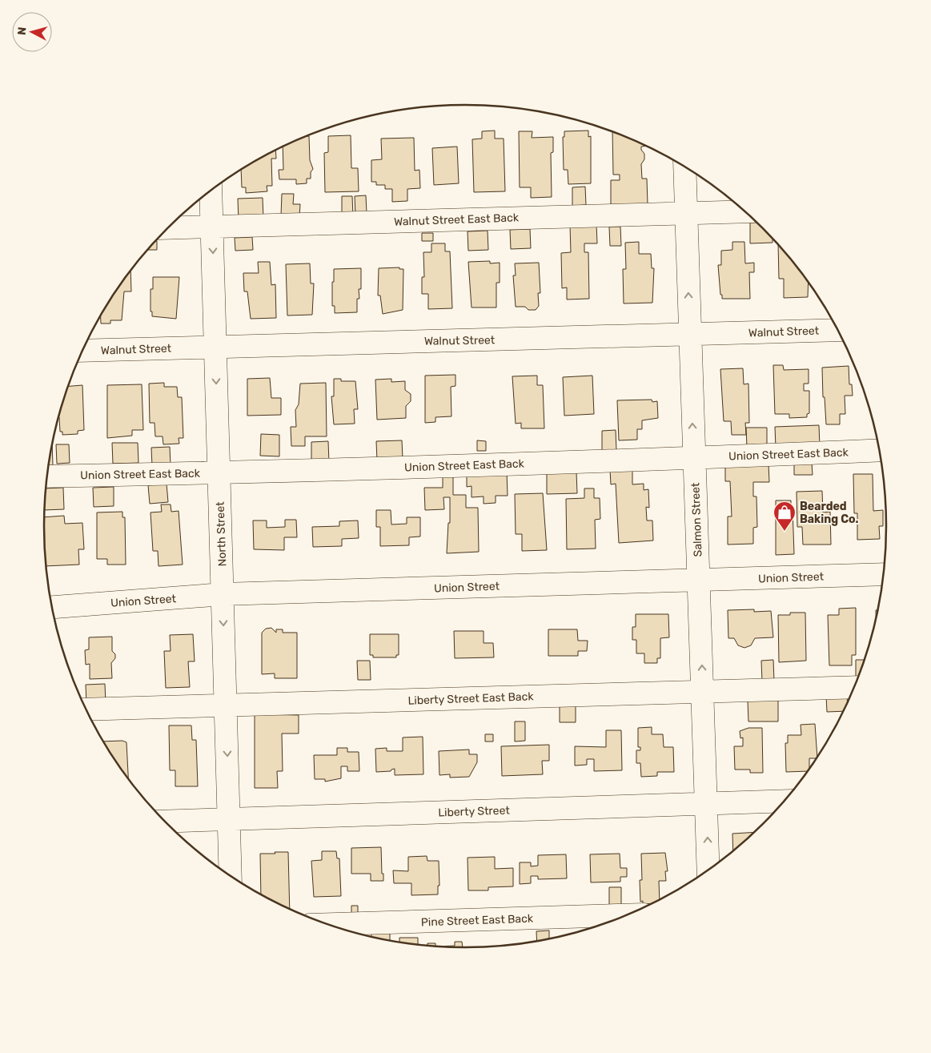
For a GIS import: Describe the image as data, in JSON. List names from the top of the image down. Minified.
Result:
{"streets":{"street":["Walnut Street East Back","Walnut Street","Union Street East Back","Salmon Street","North Street","Union Street","Liberty Street East Back","Liberty Street","Pine Street East Back"]},"crossings":[["Walnut Street East Back","Salmon Street"],["Walnut Street East Back","North Street"],["Walnut Street","Salmon Street"],["Walnut Street","North Street"],["Union Street East Back","Salmon Street"],["Union Street East Back","North Street"],["Salmon Street","Union Street"],["Salmon Street","Liberty Street East Back"],["Salmon Street","Liberty Street"],["North Street","Union Street"],["North Street","Liberty Street East Back"],["North Street","Liberty Street"]],"one_way":["Salmon Street","North Street"],"places":{"shop":["Bearded Baking Co."]},"north":"left"}
